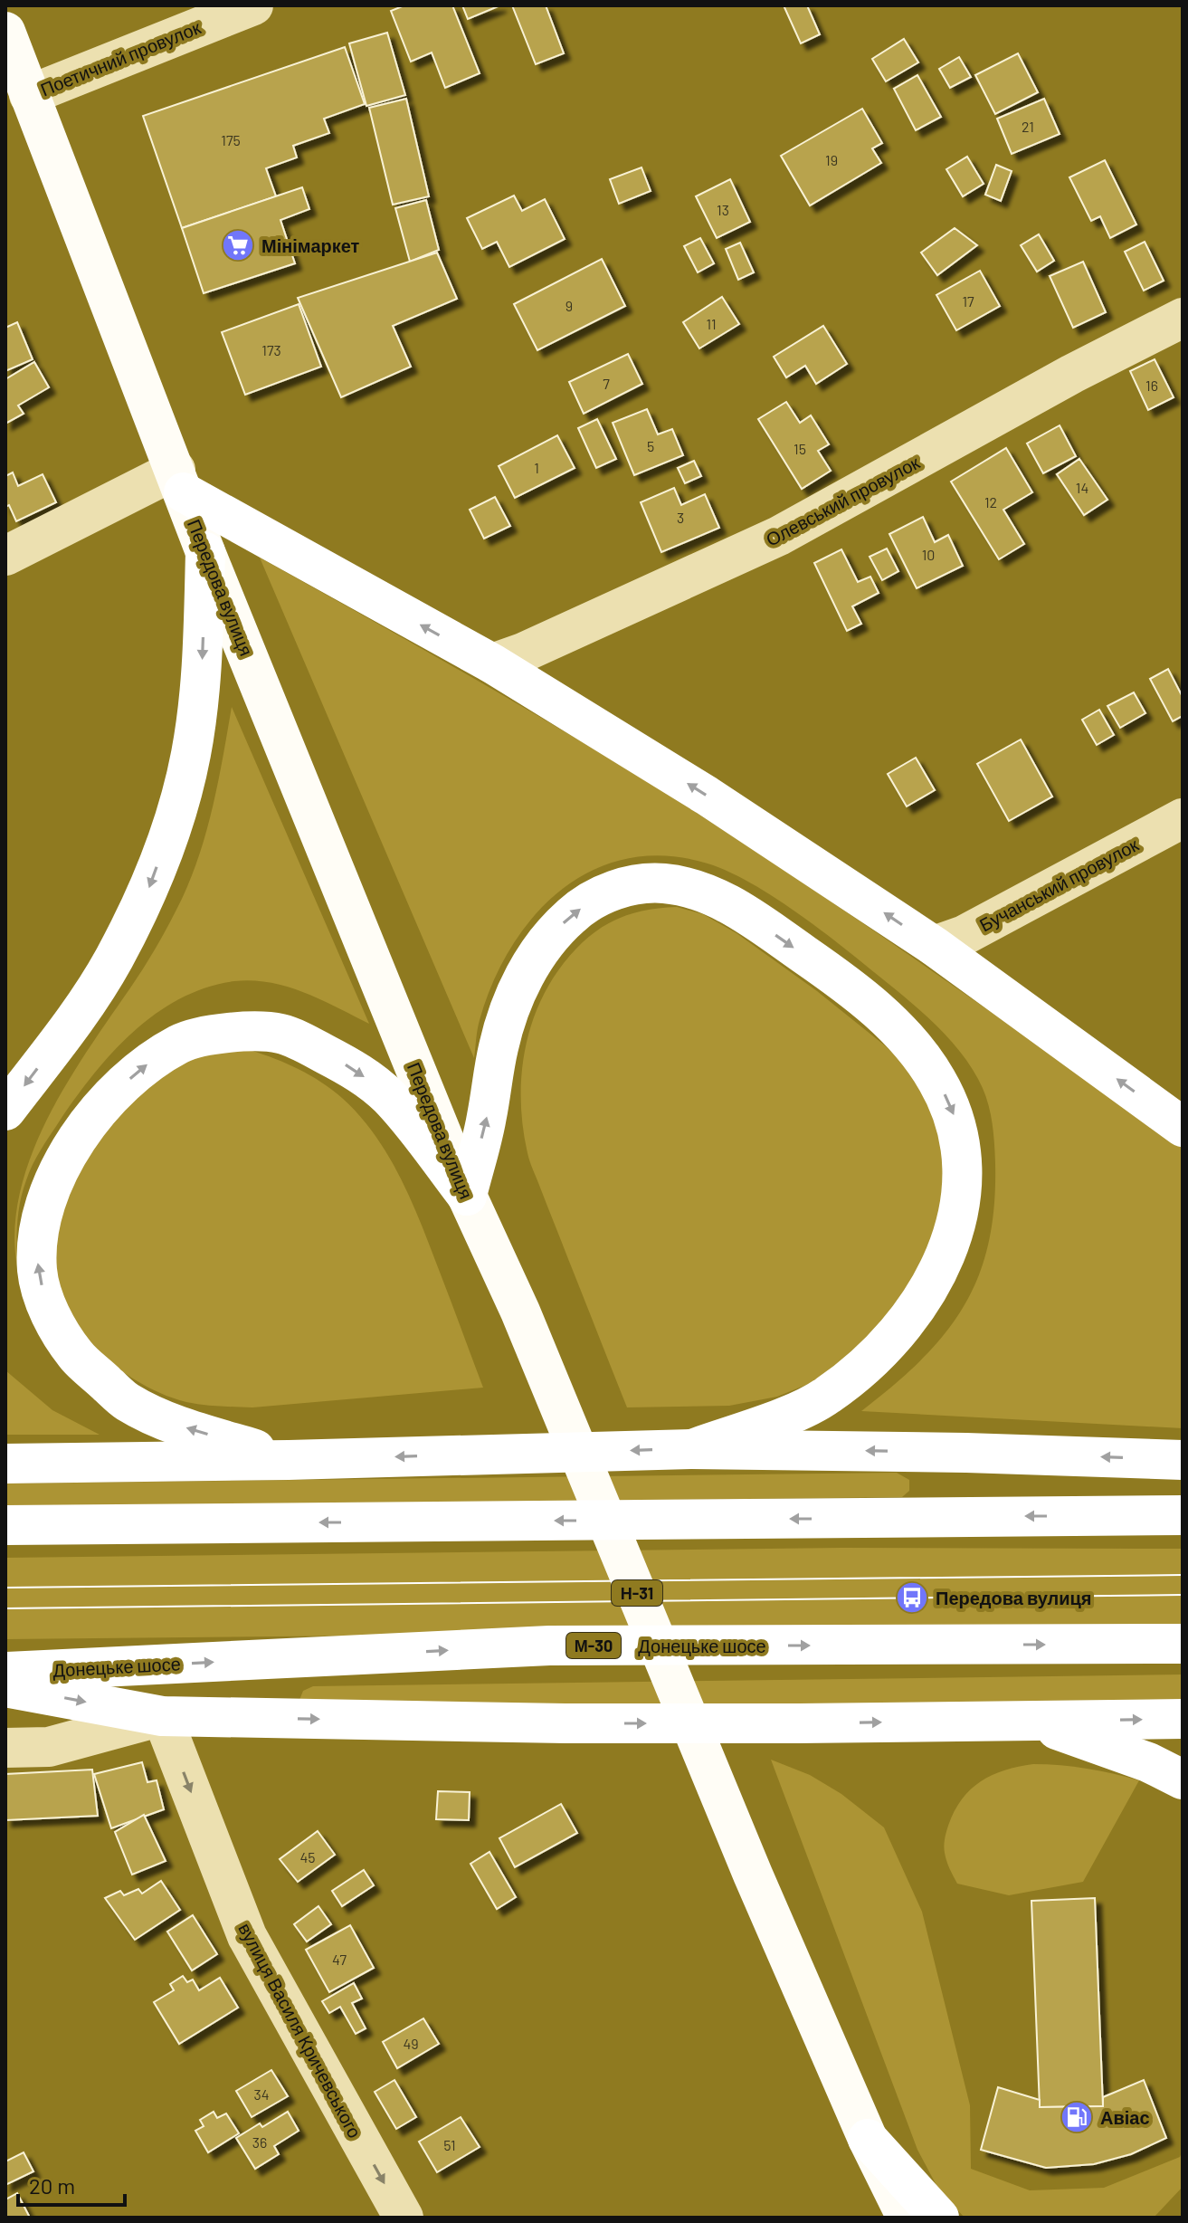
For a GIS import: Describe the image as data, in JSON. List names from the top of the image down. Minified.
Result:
{"streets":{"highway":["М-30","Донецьке шосе"],"main road":["Передова вулиця","Н-31"],"street":["Поетичний провулок","Олевський провулок","Бучанський провулок","вулиця Василя Кричевського"]},"crossings":[["Поетичний провулок","Передова вулиця"]],"one_way":["вулиця Василя Кричевського"],"places":{"supermarket":["Мінімаркет"],"bus stop":["Передова вулиця"],"fuel station":["Авіас"]},"house_numbers":["21","175","19","13","17","9","11","173","7","16","5","15","1","14","12","3","10","45","47","49","34","36","51"],"scale_bar":"20 m"}
